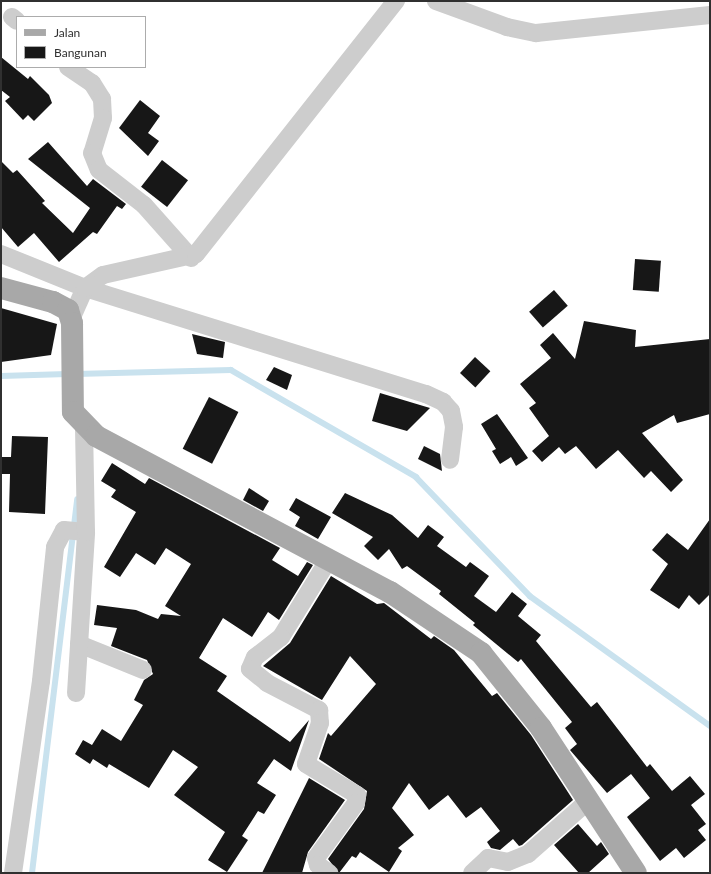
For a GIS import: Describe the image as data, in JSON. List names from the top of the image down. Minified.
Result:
{"legend":["Jalan","Bangunan"]}
